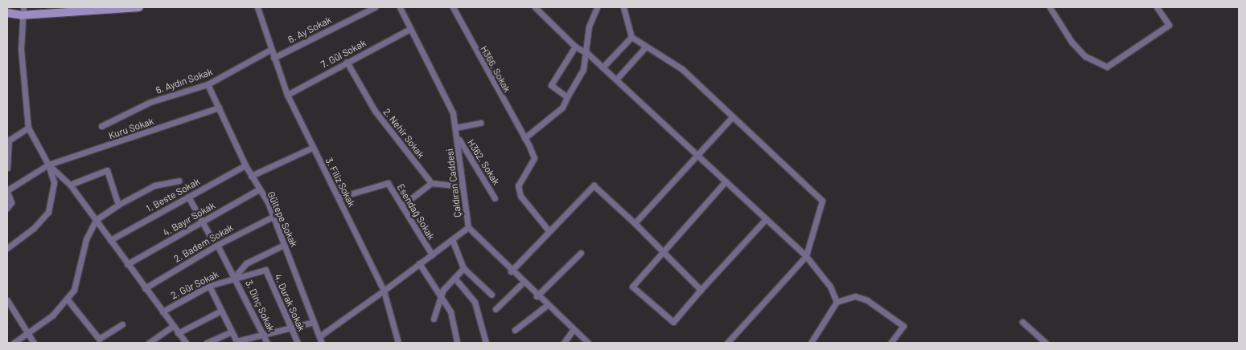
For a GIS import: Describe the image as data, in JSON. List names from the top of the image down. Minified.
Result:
{"streets":{"street":["6. Ay Sokak","7. Gül Sokak","H366. Sokak","6. Aydın Sokak","Kuru Sokak","2. Nehir Sokak","H362. Sokak","3. Filiz Sokak","Çaldıran Caddesi","1. Beste Sokak","Esendağ Sokak","4. Bayır Sokak","Gültepe Sokak","2. Badem Sokak","2. Gür Sokak","4. Durak Sokak","3. Dinç Sokak"]},"crossings":[["6. Ay Sokak","3. Filiz Sokak"],["7. Gül Sokak","2. Nehir Sokak"],["7. Gül Sokak","3. Filiz Sokak"],["7. Gül Sokak","Çaldıran Caddesi"],["6. Aydın Sokak","3. Filiz Sokak"],["6. Aydın Sokak","Gültepe Sokak"],["Kuru Sokak","Gültepe Sokak"],["H362. Sokak","Çaldıran Caddesi"],["3. Filiz Sokak","Esendağ Sokak"],["Çaldıran Caddesi","Esendağ Sokak"],["1. Beste Sokak","Gültepe Sokak"],["4. Bayır Sokak","Gültepe Sokak"],["Gültepe Sokak","2. Badem Sokak"],["Gültepe Sokak","2. Gür Sokak"],["2. Badem Sokak","3. Dinç Sokak"],["2. Gür Sokak","4. Durak Sokak"],["2. Gür Sokak","3. Dinç Sokak"]]}
